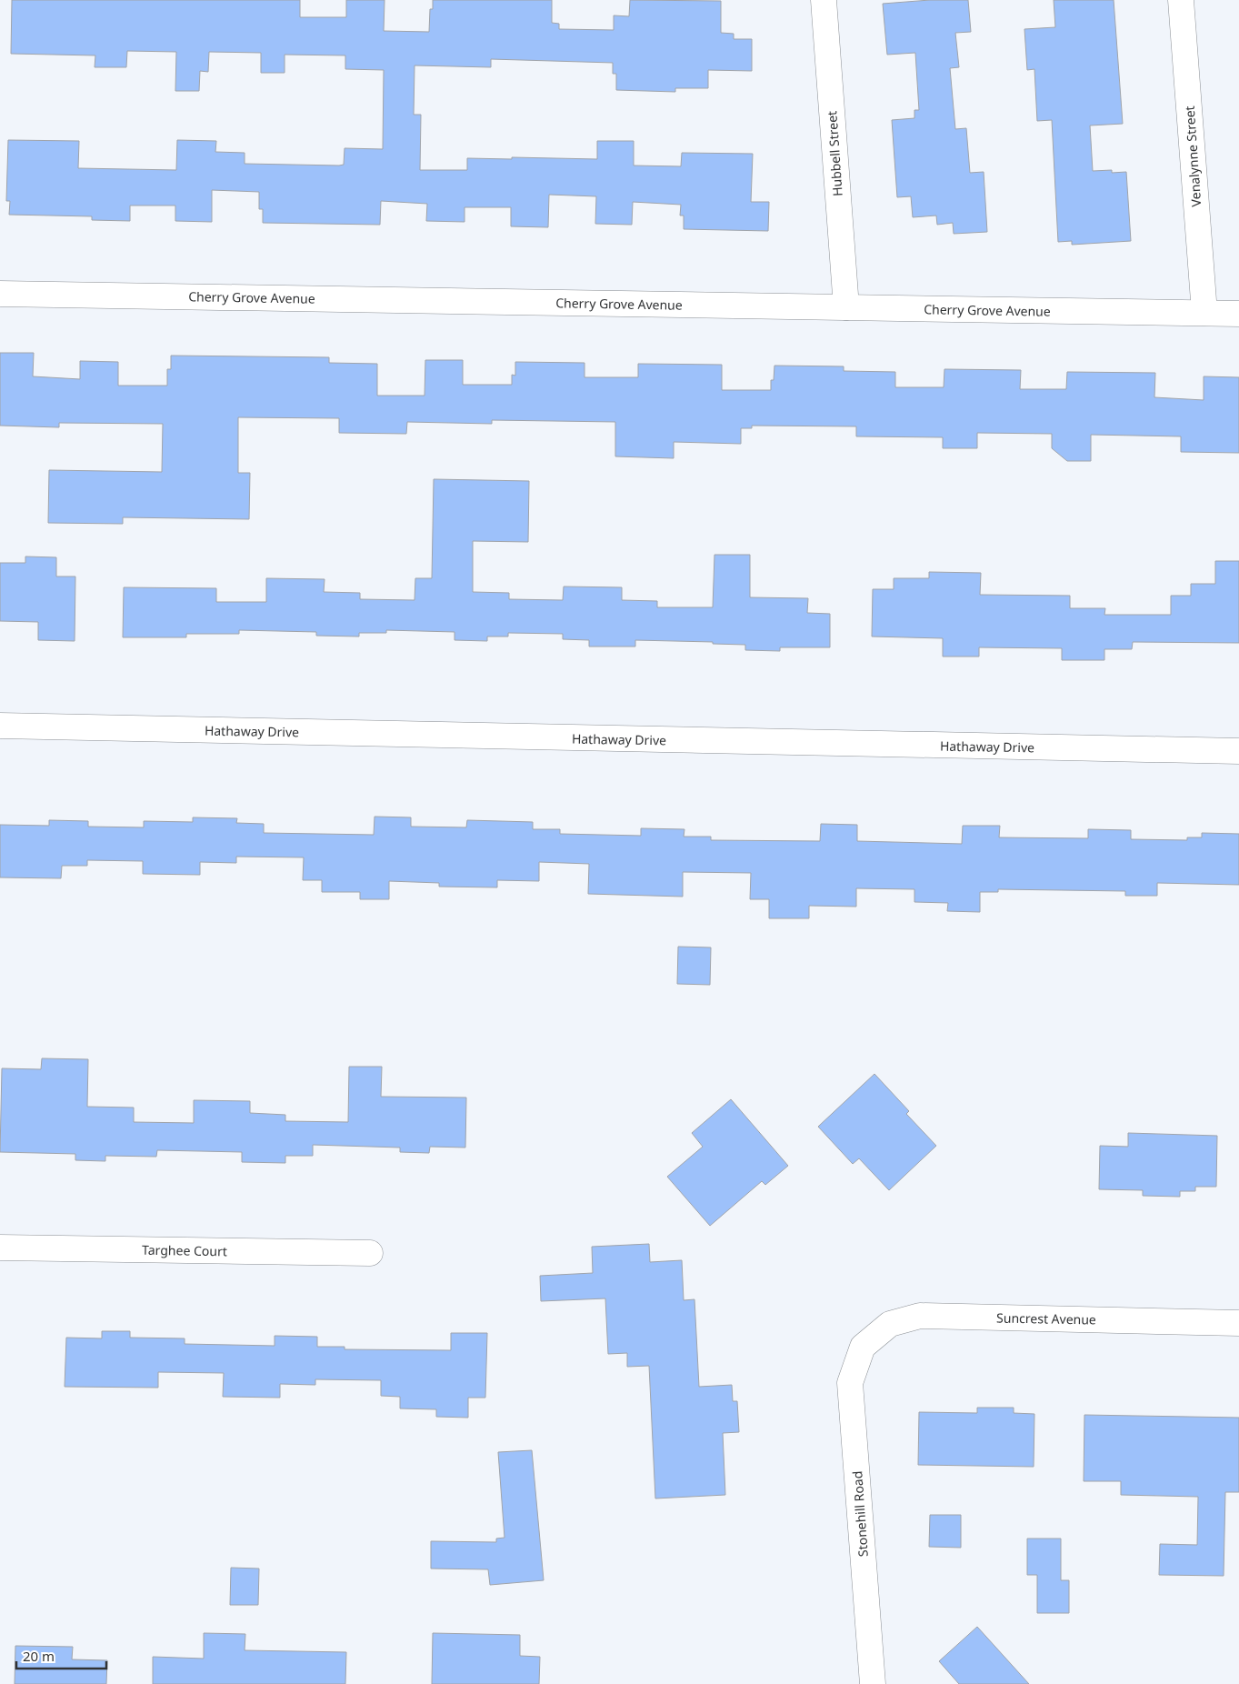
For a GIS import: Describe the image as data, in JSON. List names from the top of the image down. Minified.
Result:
{"streets":{"street":["Hubbell Street","Venalynne Street","Cherry Grove Avenue","Hathaway Drive","Targhee Court","Suncrest Avenue","Stonehill Road"]},"crossings":[["Hubbell Street","Cherry Grove Avenue"],["Venalynne Street","Cherry Grove Avenue"],["Suncrest Avenue","Stonehill Road"]],"scale_bar":"20 m"}
